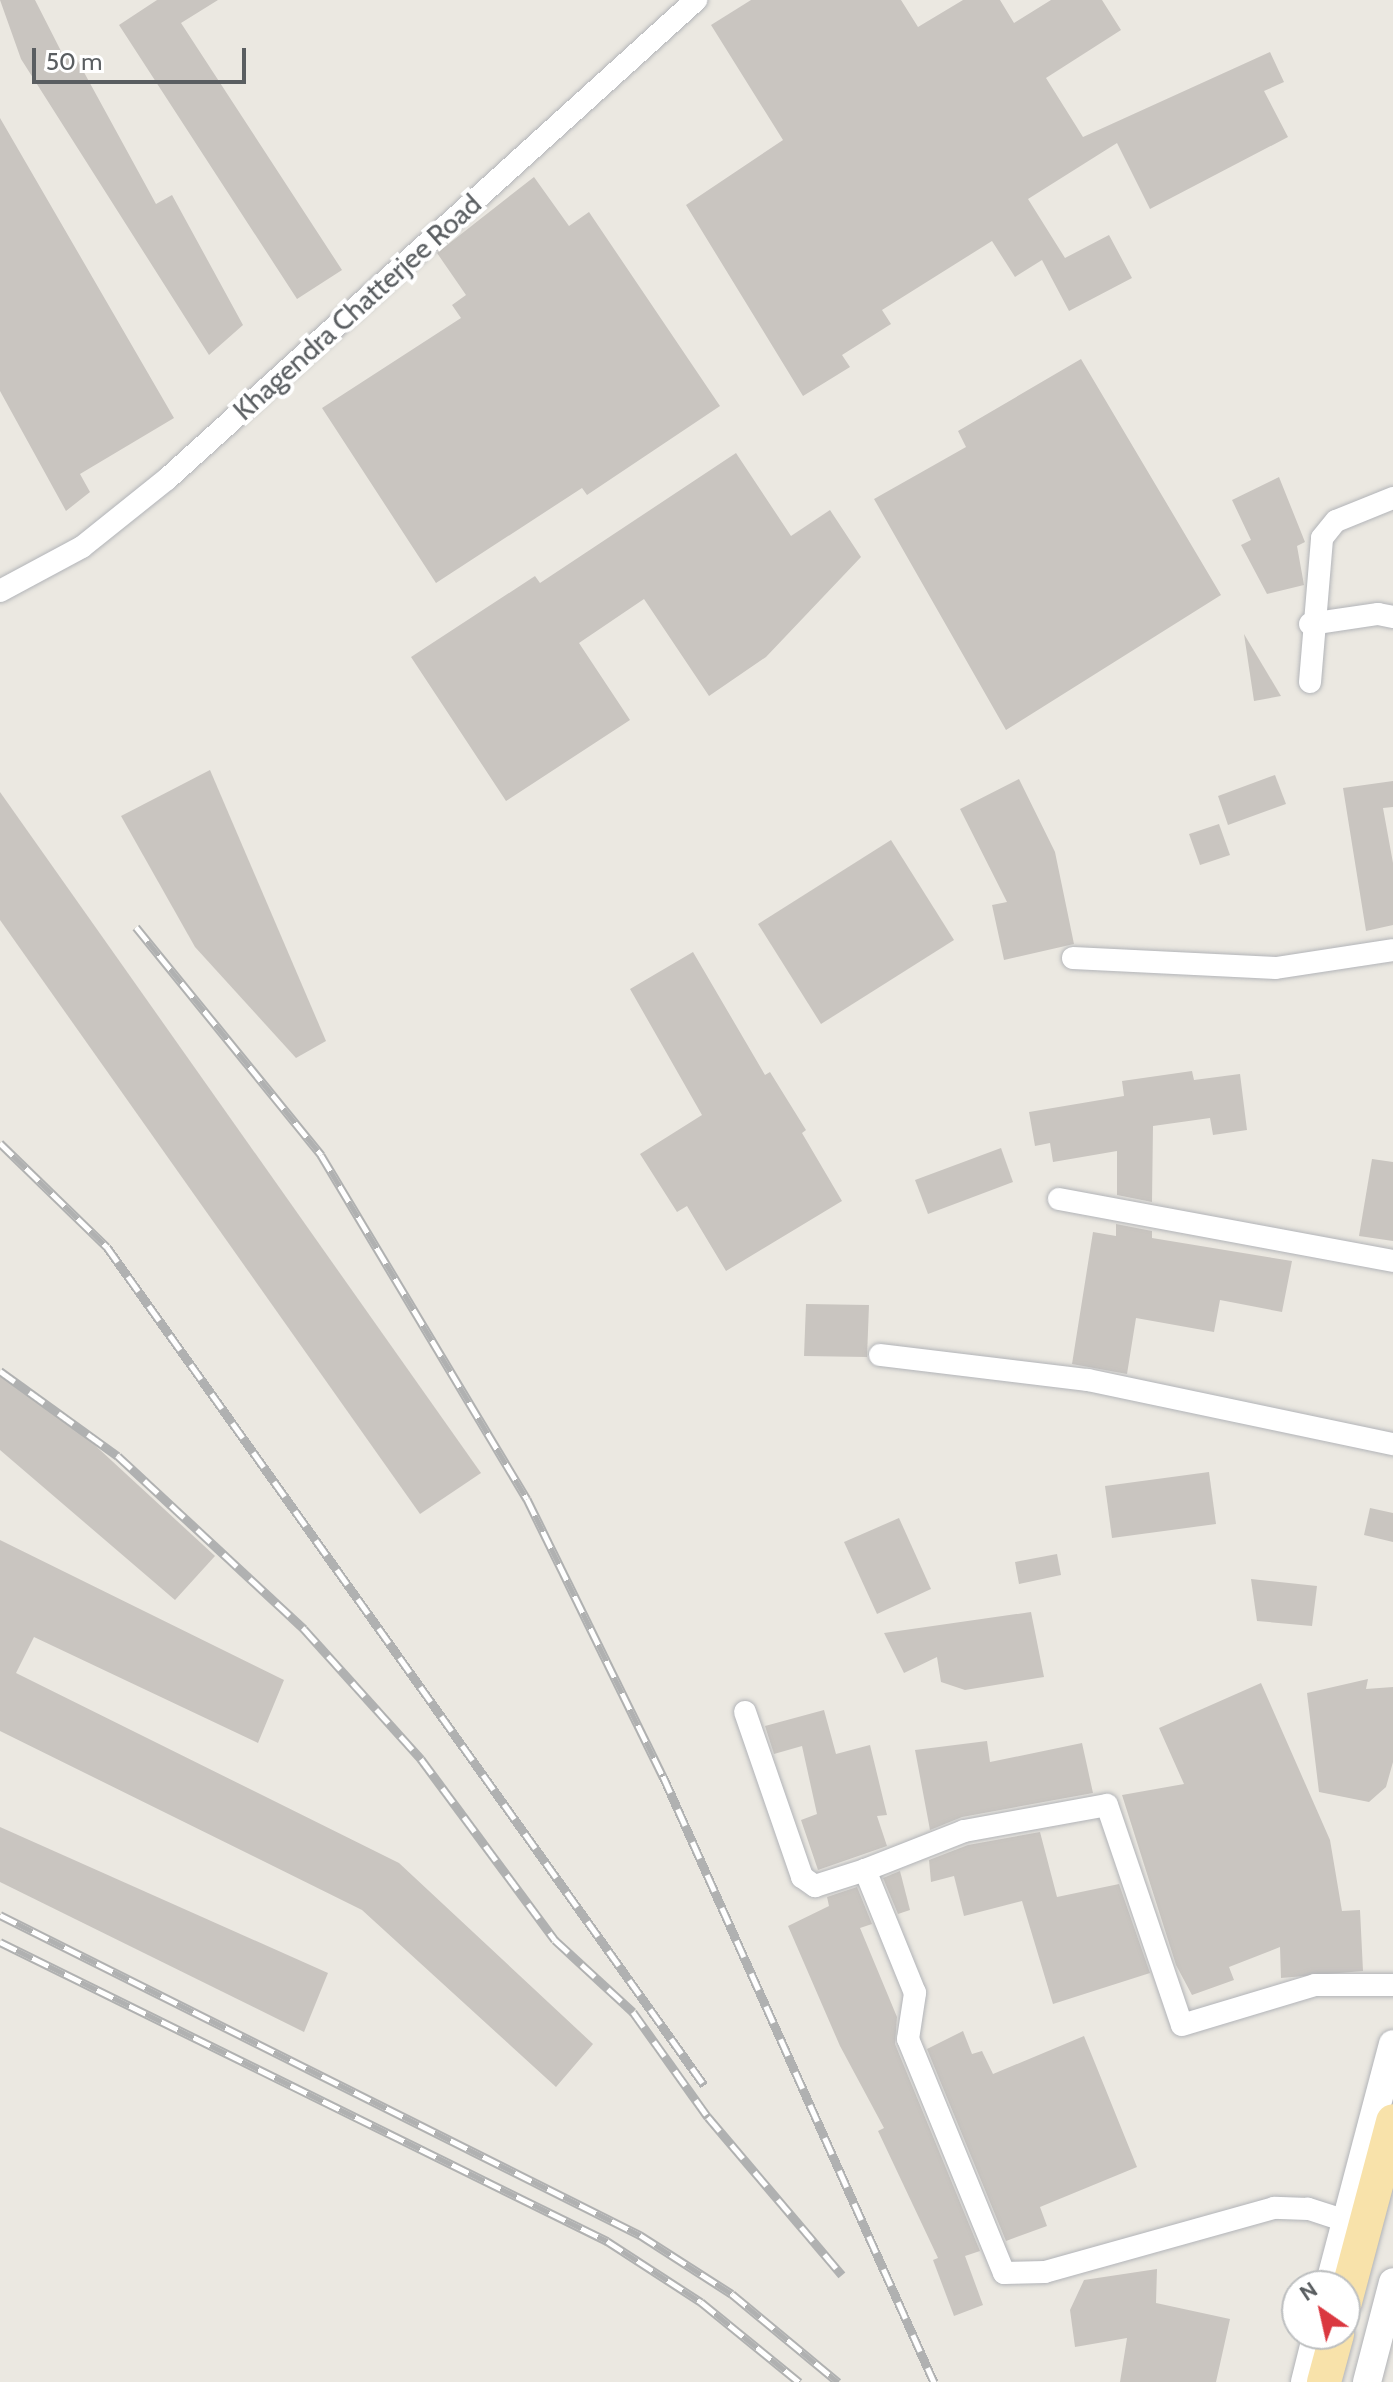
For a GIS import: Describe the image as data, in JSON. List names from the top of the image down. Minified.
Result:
{"streets":{"street":["Khagendra Chatterjee Road"]},"scale_bar":"50 m","north":"top left"}
